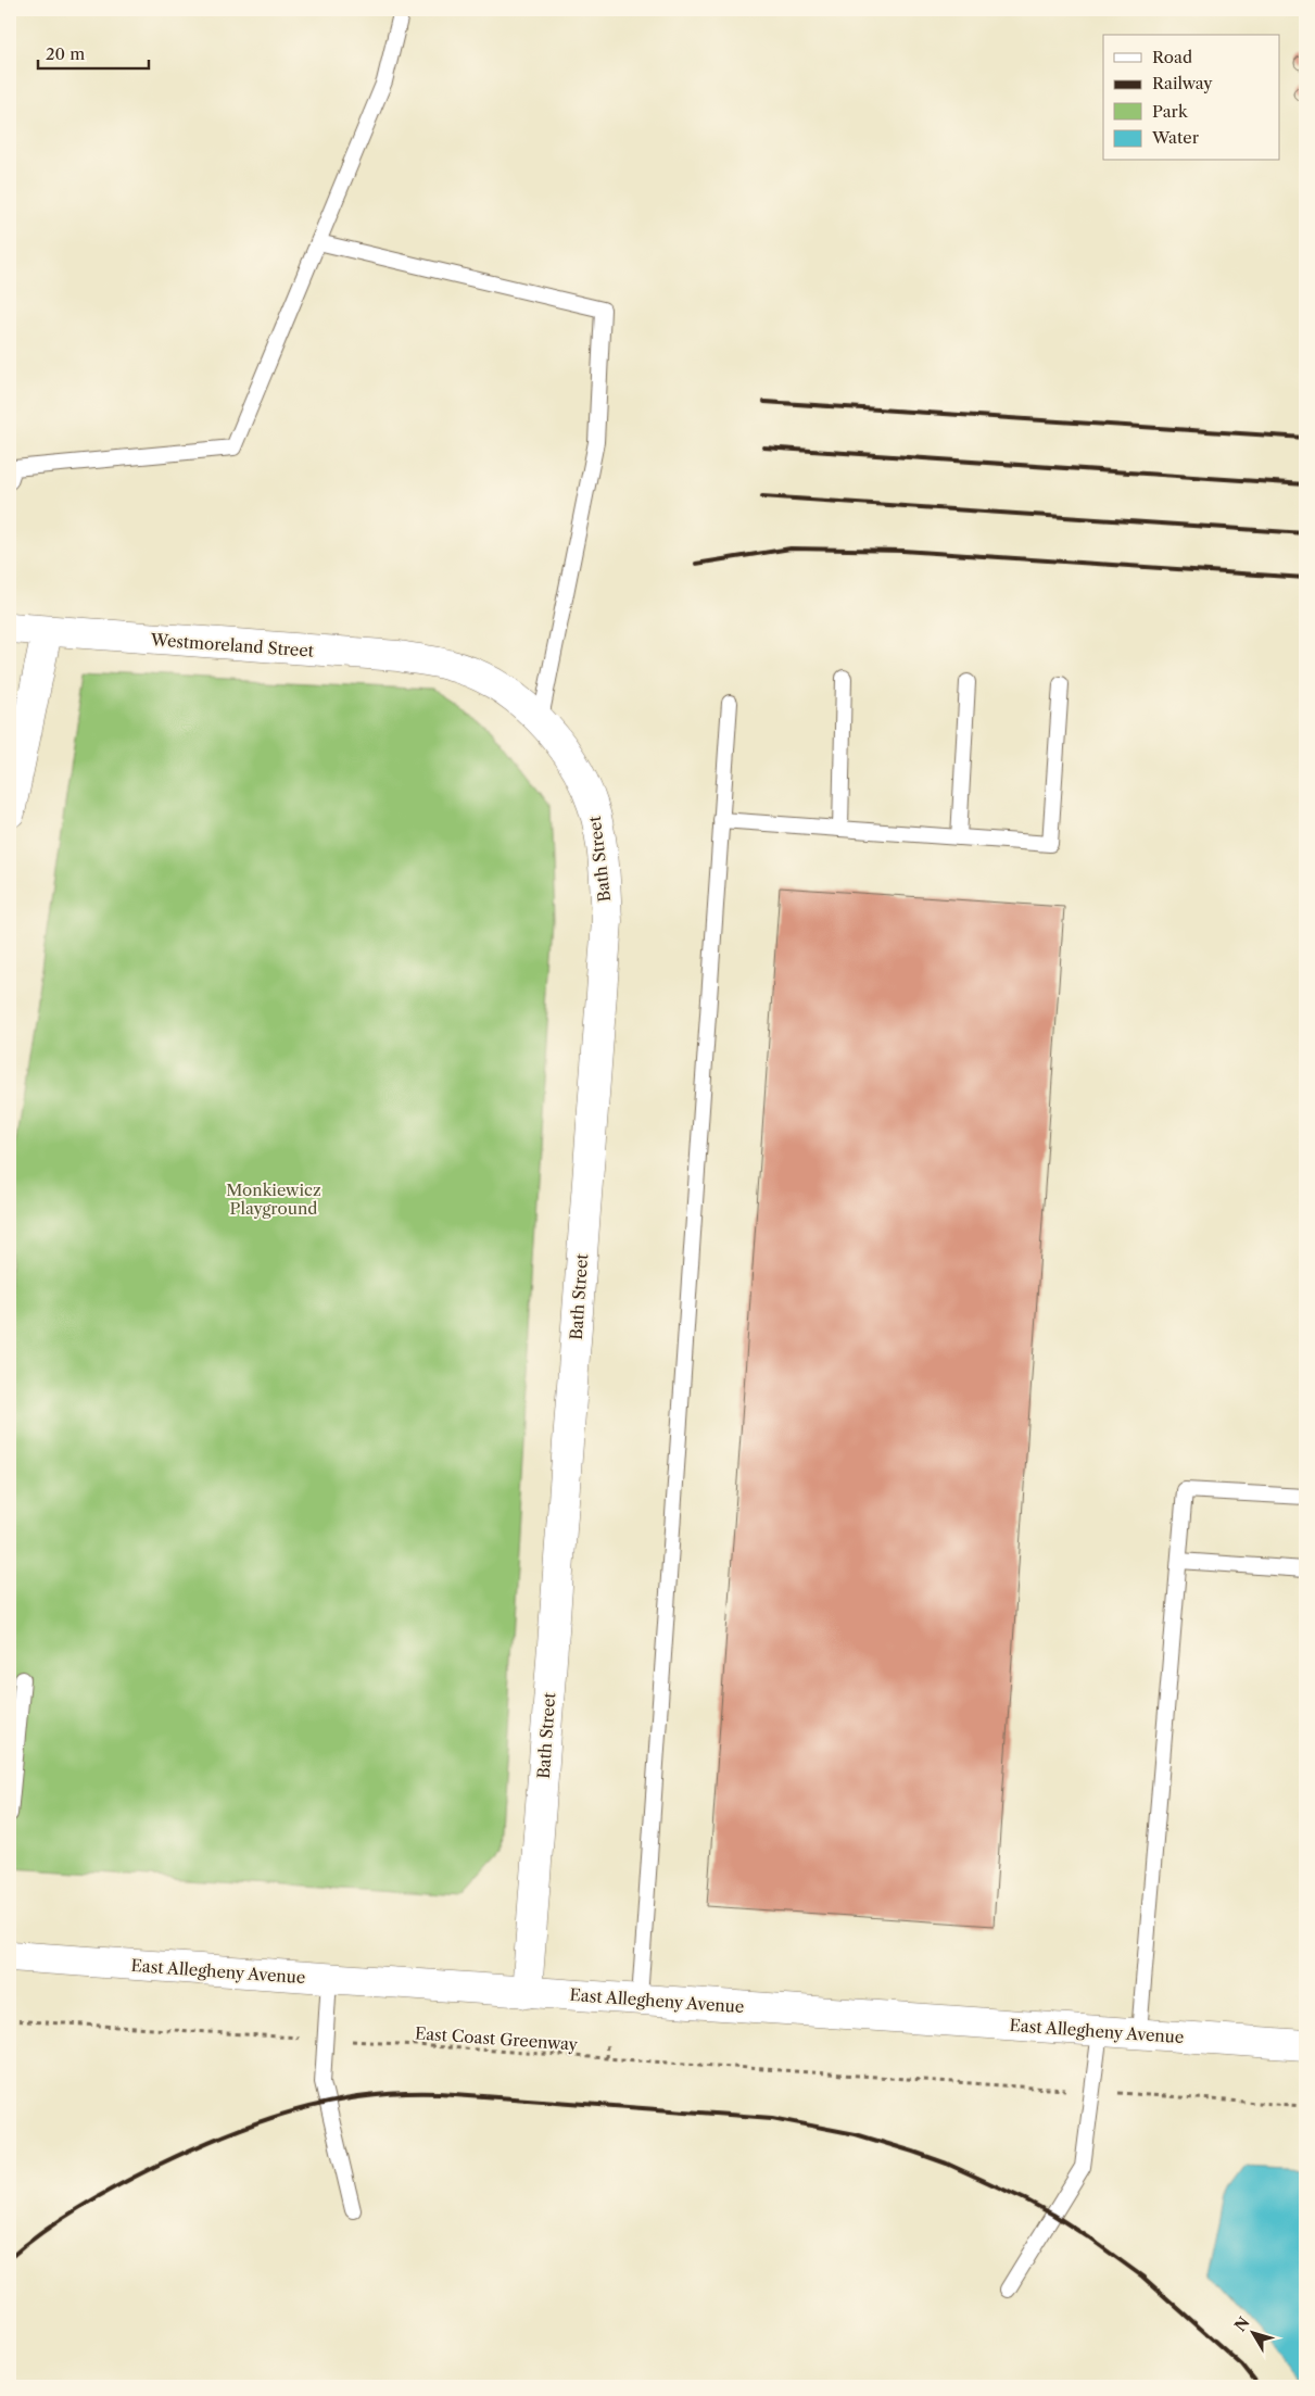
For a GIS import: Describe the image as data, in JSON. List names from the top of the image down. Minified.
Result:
{"streets":{"main road":["Westmoreland Street","Bath Street","East Allegheny Avenue"],"path":["East Coast Greenway"]},"crossings":[["Westmoreland Street","Bath Street"],["Bath Street","East Allegheny Avenue"]],"parks":["Monkiewicz Playground"],"legend":["Road","Railway","Park","Water"],"scale_bar":"20 m","north":"top left"}
